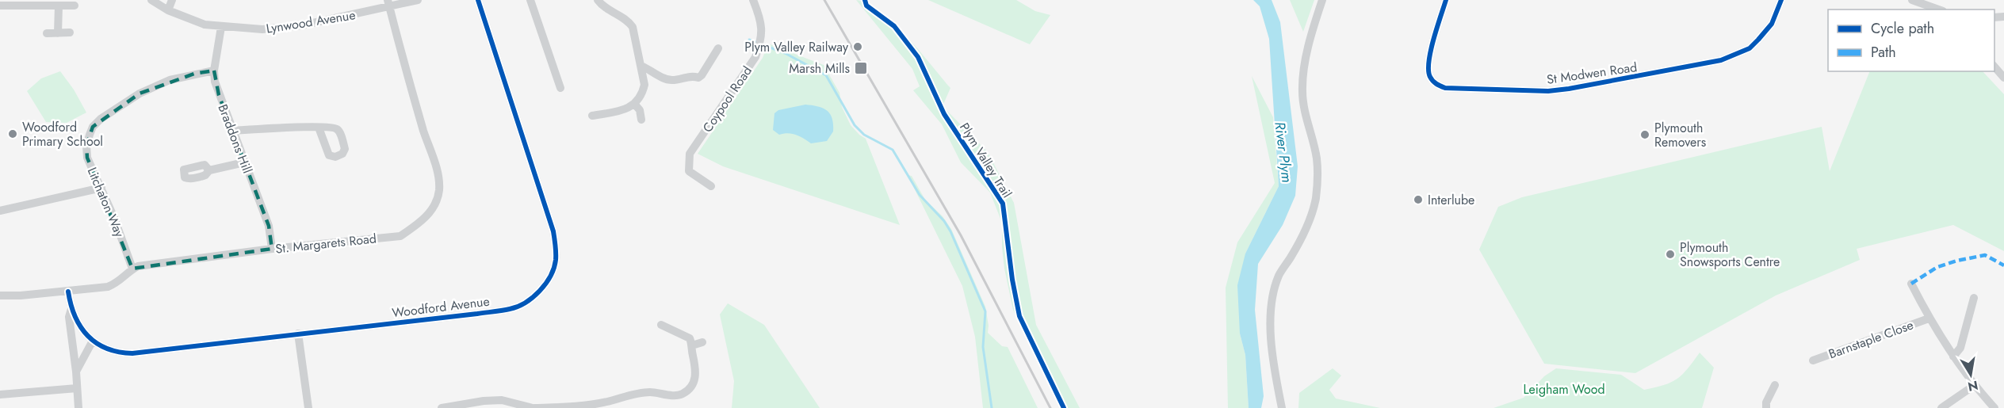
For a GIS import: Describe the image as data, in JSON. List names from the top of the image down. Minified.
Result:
{"streets":{"street":["Lynwood Avenue","St Modwen Road","Coypool Road","Braddons Hill","Litchaton Way","St. Margarets Road","Woodford Avenue","Barnstaple Close"],"cycle path":["Plym Valley Trail"]},"crossings":[["Lynwood Avenue","Braddons Hill"],["Lynwood Avenue","St. Margarets Road"],["Braddons Hill","Litchaton Way"],["Braddons Hill","St. Margarets Road"],["Litchaton Way","St. Margarets Road"]],"water":["River Plym"],"parks":["Leigham Wood"],"places":{"other":["Plym Valley Railway","Woodford Primary School","Plymouth Removers","Interlube","Plymouth Snowsports Centre"],"transit":["Marsh Mills"]},"legend":["Cycle path","Path"],"north":"bottom"}
